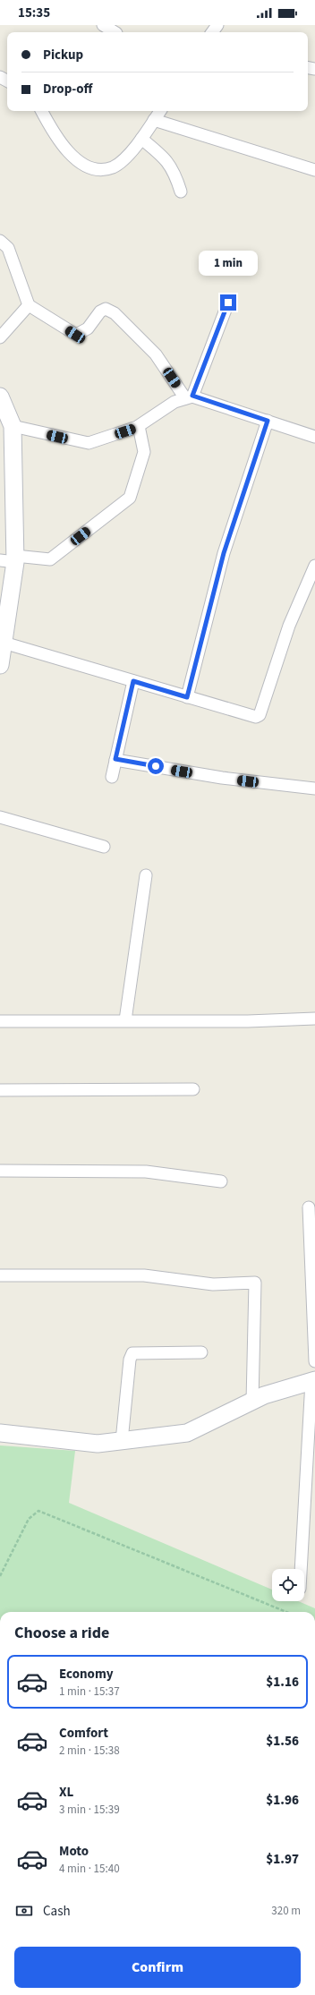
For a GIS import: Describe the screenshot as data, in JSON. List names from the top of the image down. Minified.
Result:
{"page":{"status":"15:35","banner":["Pickup","Drop-off"],"bubble":"1 min","heading":"Choose a ride","list":[{"name":"Economy","note":"1 min · 15:37","value":"$1.16"},{"name":"Comfort","note":"2 min · 15:38","value":"$1.56"},{"name":"XL","note":"3 min · 15:39","value":"$1.96"},{"name":"Moto","note":"4 min · 15:40","value":"$1.97"}],"pay":["Cash","320 m"],"buttons":"Confirm"}}
